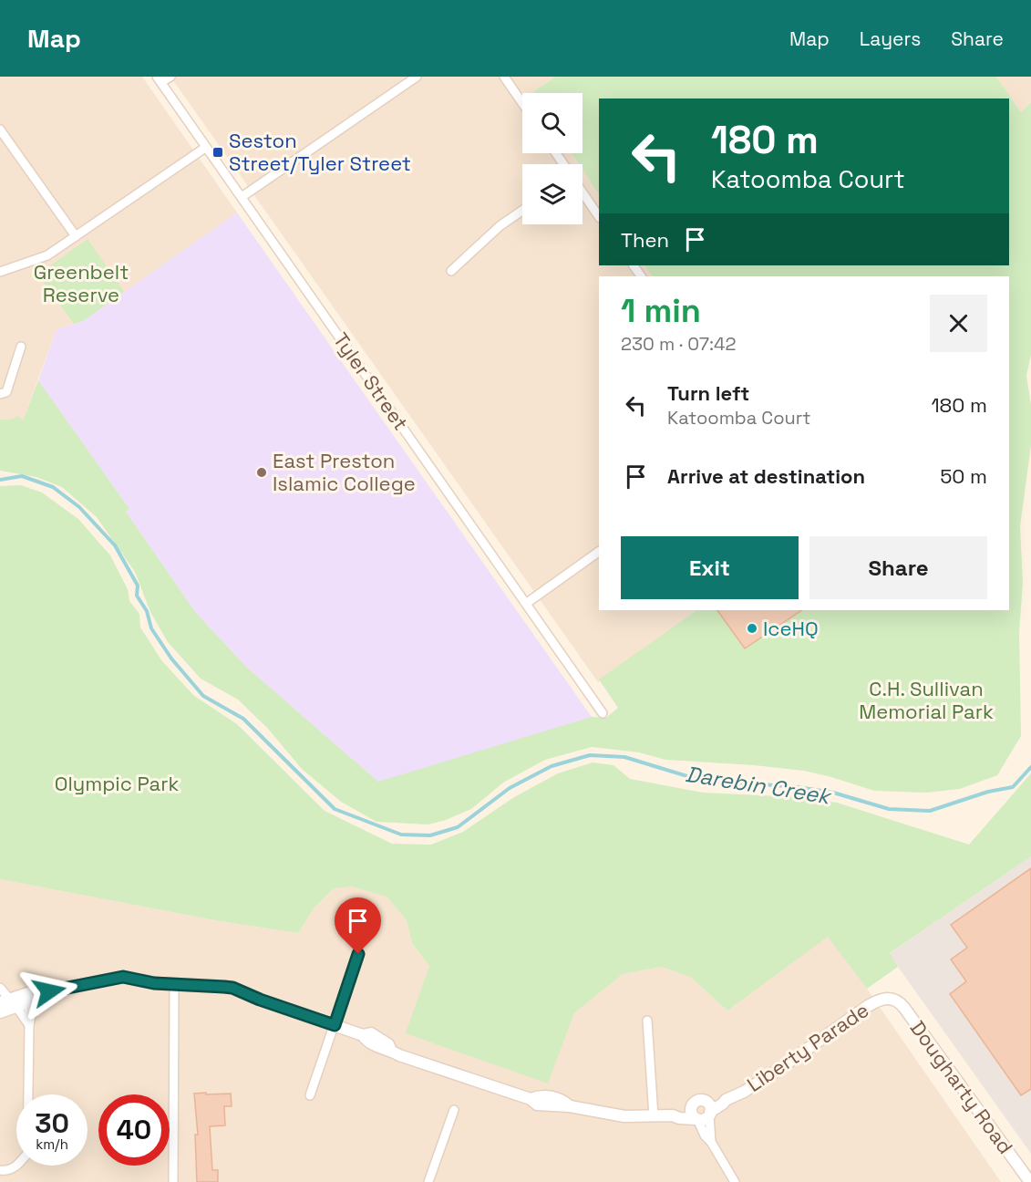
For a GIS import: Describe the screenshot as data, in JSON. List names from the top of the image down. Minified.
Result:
{"streets":{"street":["Tyler Street","Liberty Parade","Dougharty Road"]},"crossings":[["Liberty Parade","Dougharty Road"]],"water":["Darebin Creek"],"parks":["Greenbelt Reserve","C.H. Sullivan Memorial Park","Olympic Park"],"places":{"transit":["Seston Street/Tyler Street"],"other":["East Preston Islamic College","IceHQ"]},"page":{"header":"Map","nav":["Map","Layers","Share"],"turn":["180 m","Katoomba Court"],"then":"Then","heading":["1 min","230 m · 07:42"],"list":[{"name":"Turn left","note":"Katoomba Court","value":"180 m"},{"name":"Arrive at destination","value":"50 m"}],"buttons":["Exit","Share"],"speed":"30 km/h","limit":"40"}}
